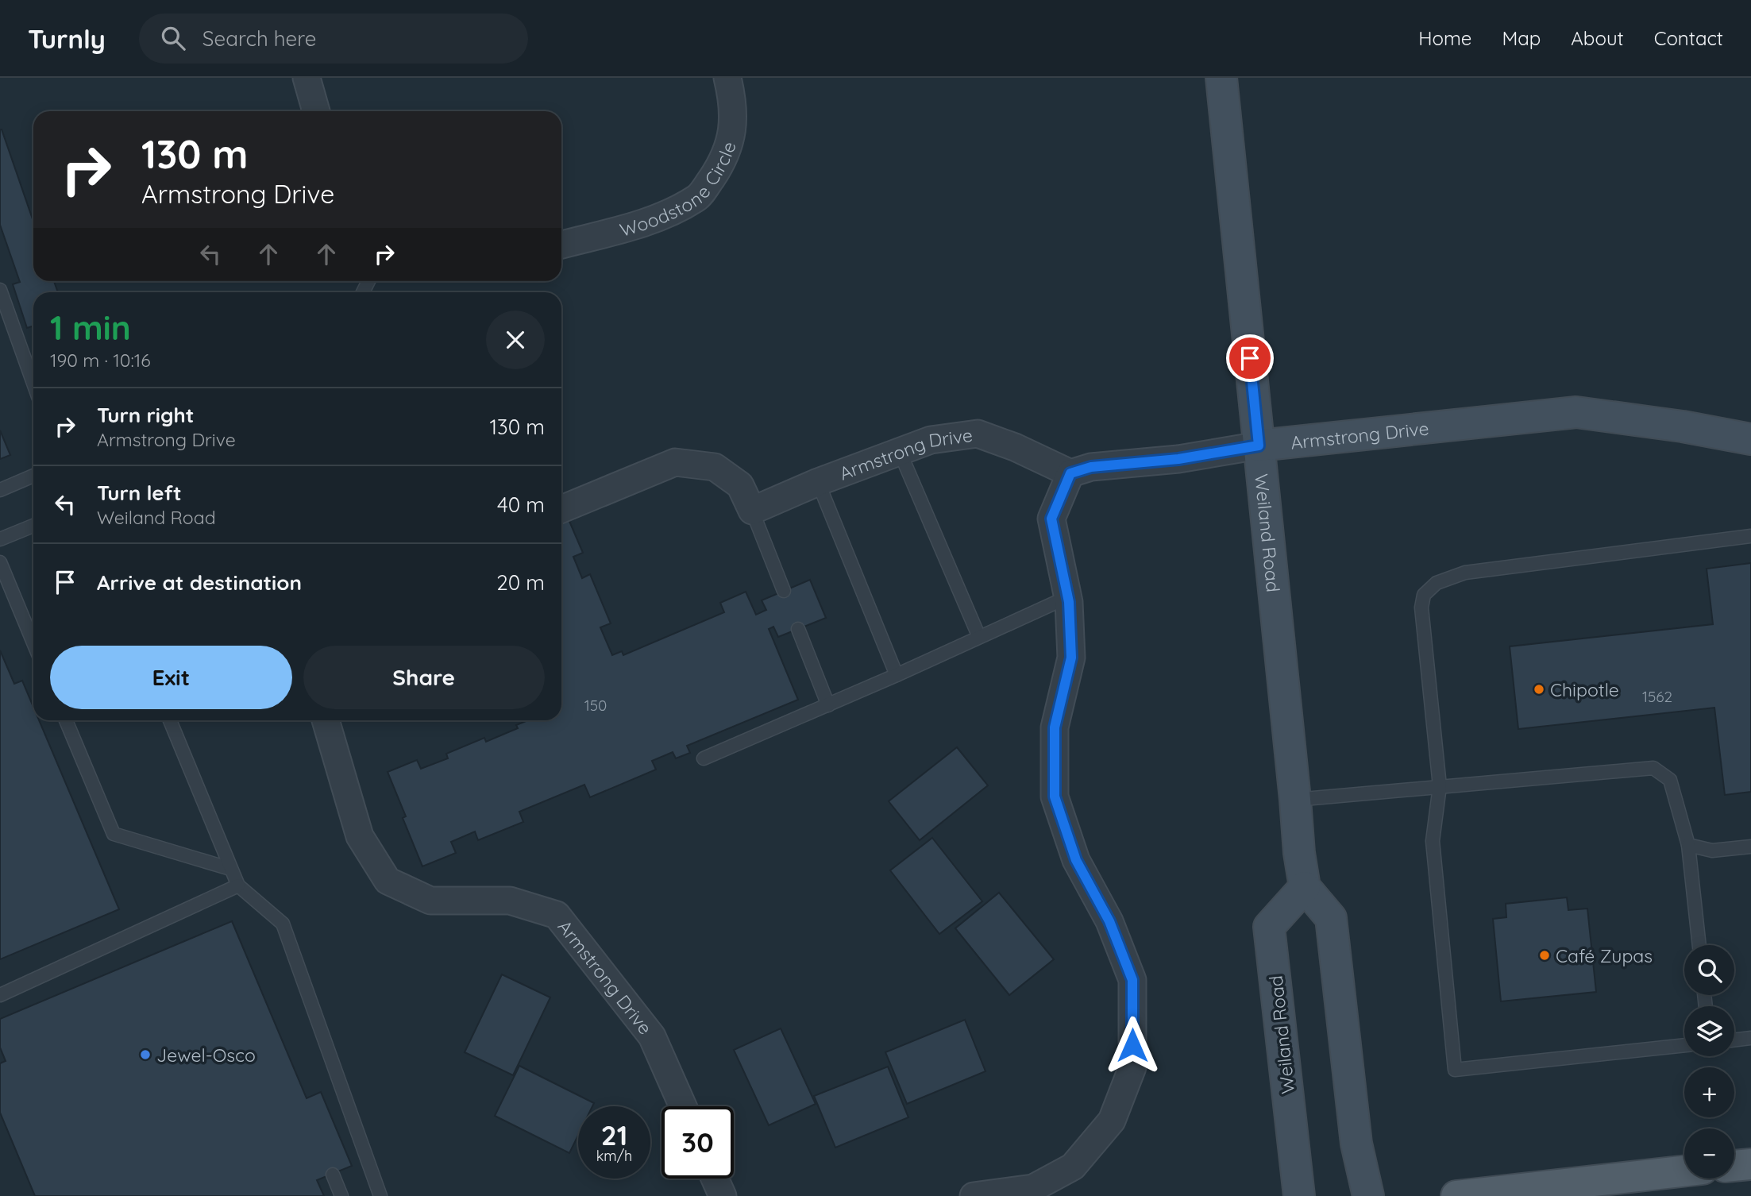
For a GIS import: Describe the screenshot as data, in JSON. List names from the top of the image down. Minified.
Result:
{"streets":{"main road":["Armstrong Drive","Weiland Road"],"street":["Woodstone Circle"]},"crossings":[["Armstrong Drive","Weiland Road"]],"places":["Chipotle","Café Zupas","Jewel-Osco"],"house_numbers":["1562","150"],"page":{"header":"Turnly","search":"Search here","nav":["Home","Map","About","Contact"],"turn":["130 m","Armstrong Drive"],"heading":["1 min","190 m · 10:16"],"list":[{"name":"Turn right","note":"Armstrong Drive","value":"130 m"},{"name":"Turn left","note":"Weiland Road","value":"40 m"},{"name":"Arrive at destination","value":"20 m"}],"buttons":["Exit","Share"],"map_buttons":["+","−"],"speed":"21 km/h","limit":"30"}}
